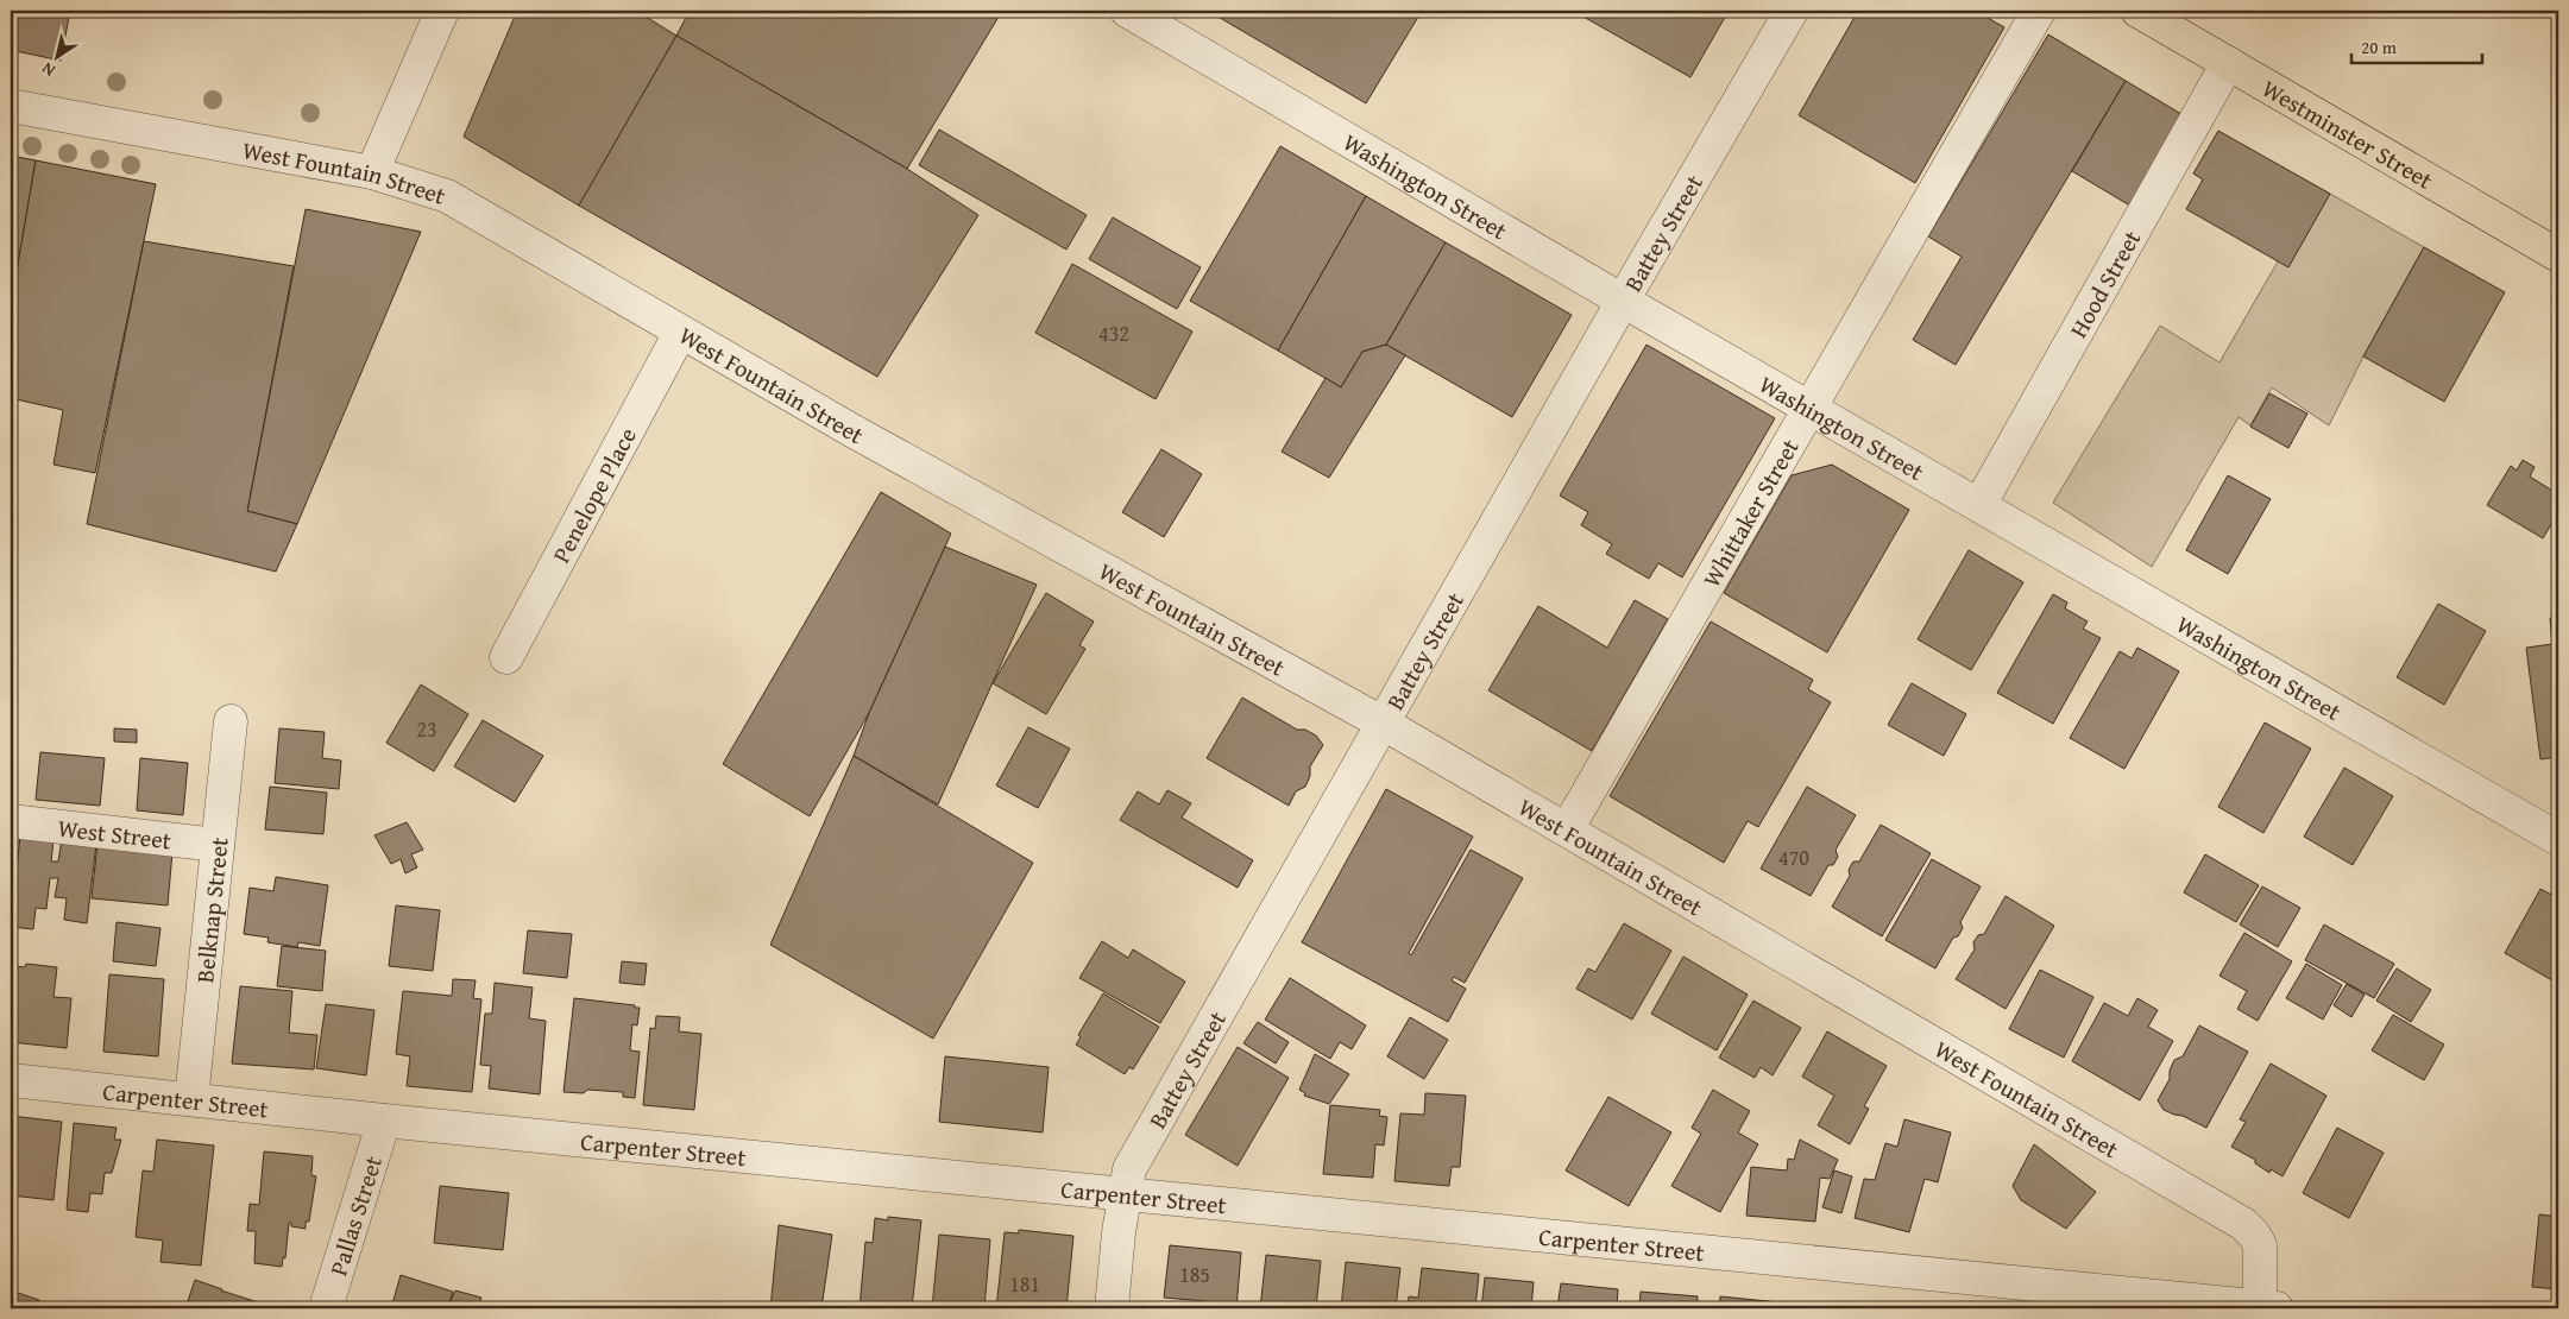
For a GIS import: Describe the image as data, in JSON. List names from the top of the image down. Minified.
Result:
{"streets":{"main road":["Westminster Street"],"street":["West Fountain Street","Washington Street","Battey Street","Hood Street","Penelope Place","Whittaker Street","West Street","Belknap Street","Carpenter Street","Pallas Street"]},"crossings":[["Westminster Street","Hood Street"],["West Fountain Street","Battey Street"],["West Fountain Street","Penelope Place"],["West Fountain Street","Whittaker Street"],["West Fountain Street","Carpenter Street"],["Washington Street","Battey Street"],["Washington Street","Hood Street"],["Washington Street","Whittaker Street"],["Battey Street","Carpenter Street"],["West Street","Belknap Street"],["Belknap Street","Carpenter Street"],["Carpenter Street","Pallas Street"]],"house_numbers":["432","23","470","185","181"],"scale_bar":"20 m","north":"bottom left"}
